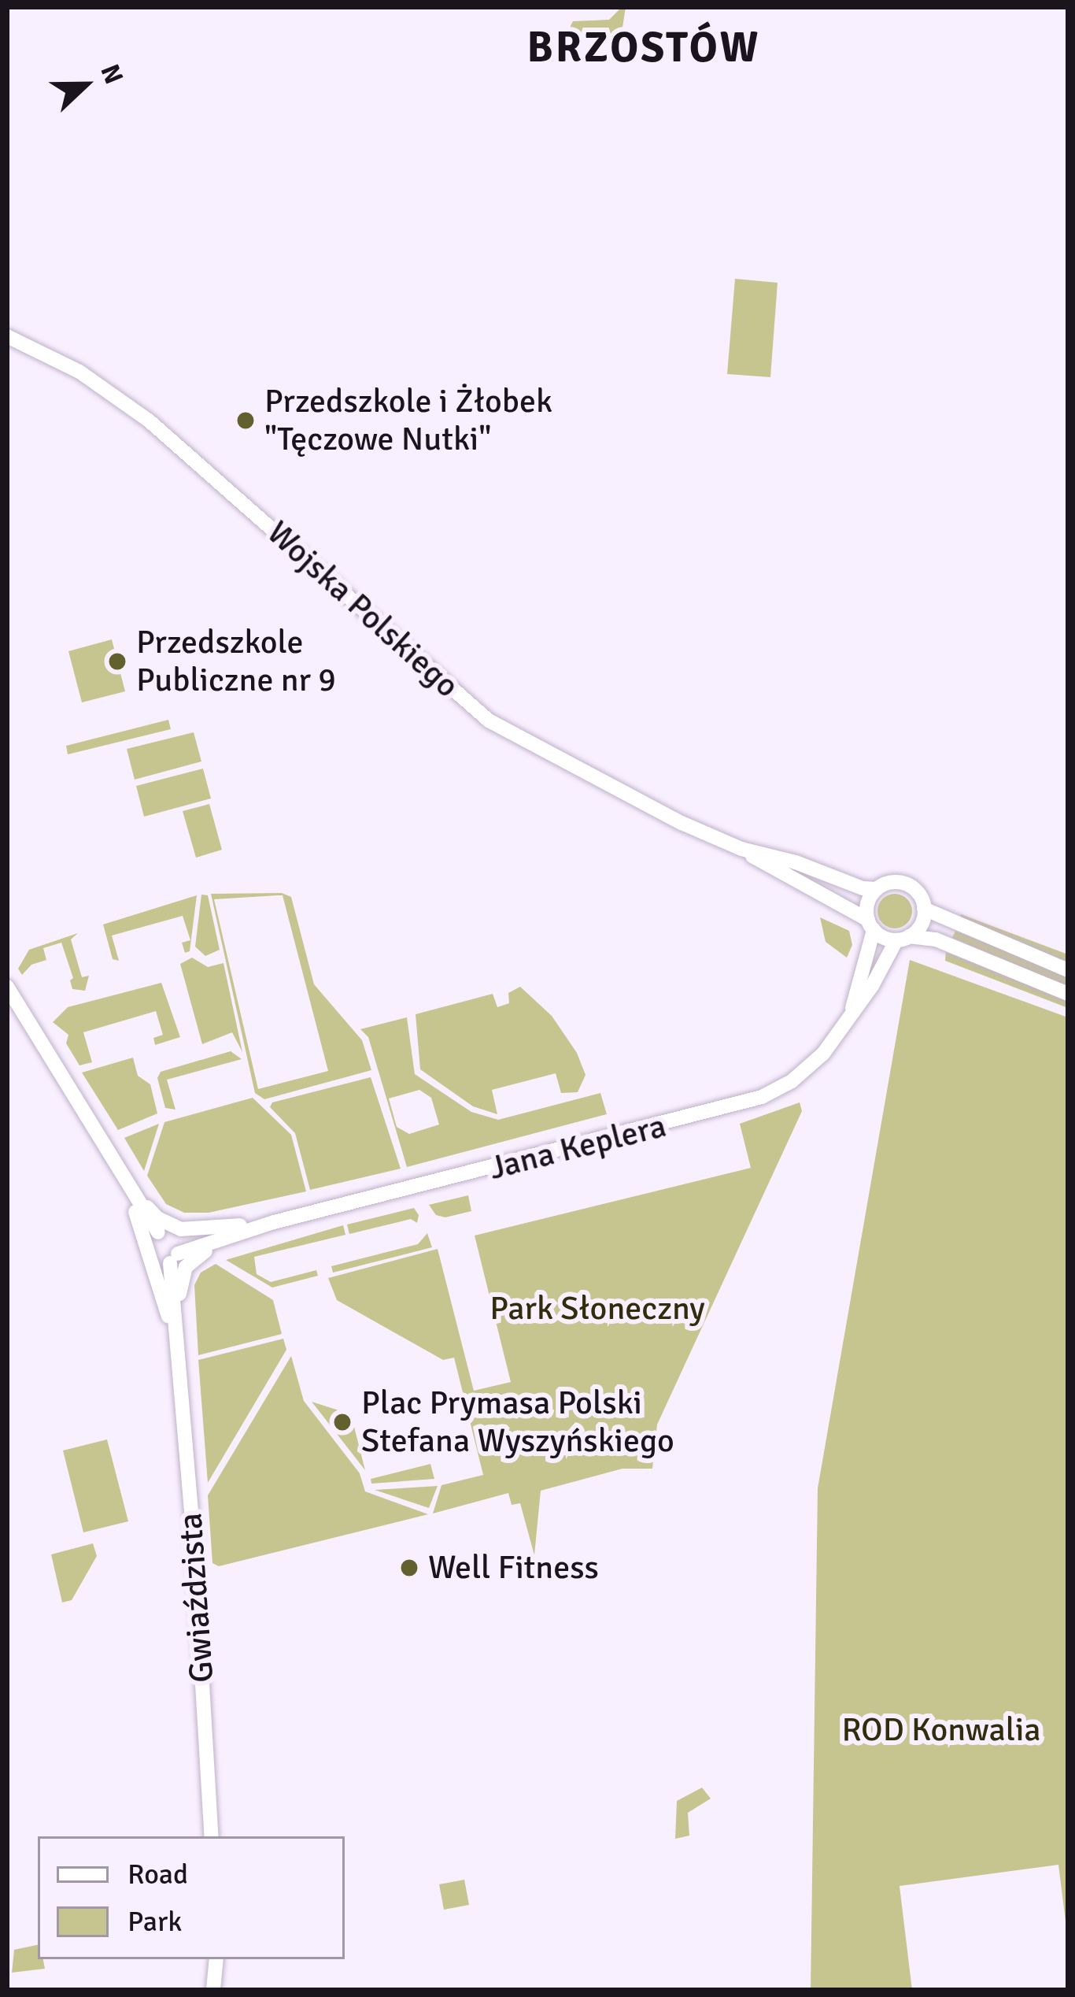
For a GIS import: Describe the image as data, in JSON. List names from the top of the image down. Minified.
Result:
{"streets":{"street":["Wojska Polskiego","Jana Keplera","Gwiaździsta"]},"crossings":[["Wojska Polskiego","Jana Keplera"],["Jana Keplera","Gwiaździsta"]],"districts":["BRZOSTÓW"],"parks":["Park Słoneczny","ROD Konwalia"],"places":["Przedszkole i Żłobek \"Tęczowe Nutki\"","Przedszkole Publiczne nr 9","Plac Prymasa Polski Stefana Wyszyńskiego","Well Fitness"],"legend":["Road","Park"],"north":"right"}
